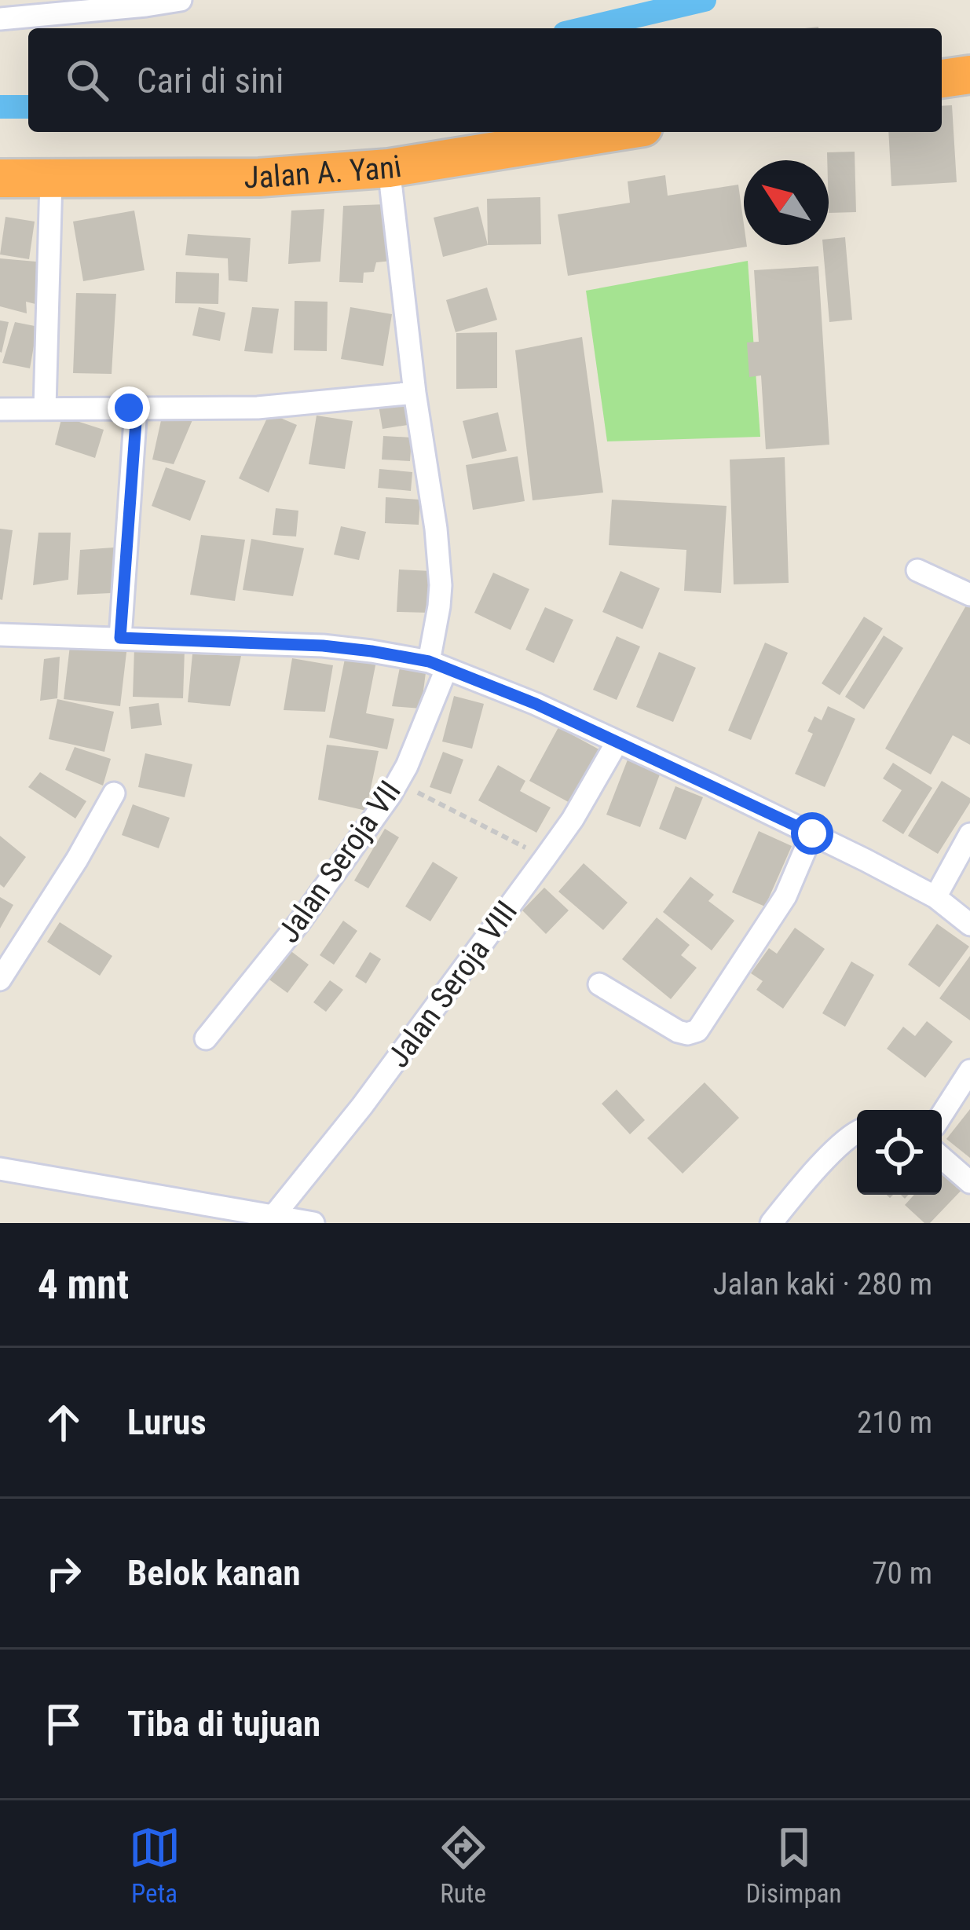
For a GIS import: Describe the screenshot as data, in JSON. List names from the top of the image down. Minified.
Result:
{"streets":{"highway":["Jalan A. Yani"],"street":["Jalan Seroja VII","Jalan Seroja VIII"]},"crossings":[["Jalan A. Yani","Jalan Seroja VII"]],"north":"top left","page":{"search":"Cari di sini","heading":["4 mnt","Jalan kaki · 280 m"],"list":[["Lurus","210 m"],["Belok kanan","70 m"],"Tiba di tujuan"],"nav":["Peta","Rute","Disimpan"]}}
